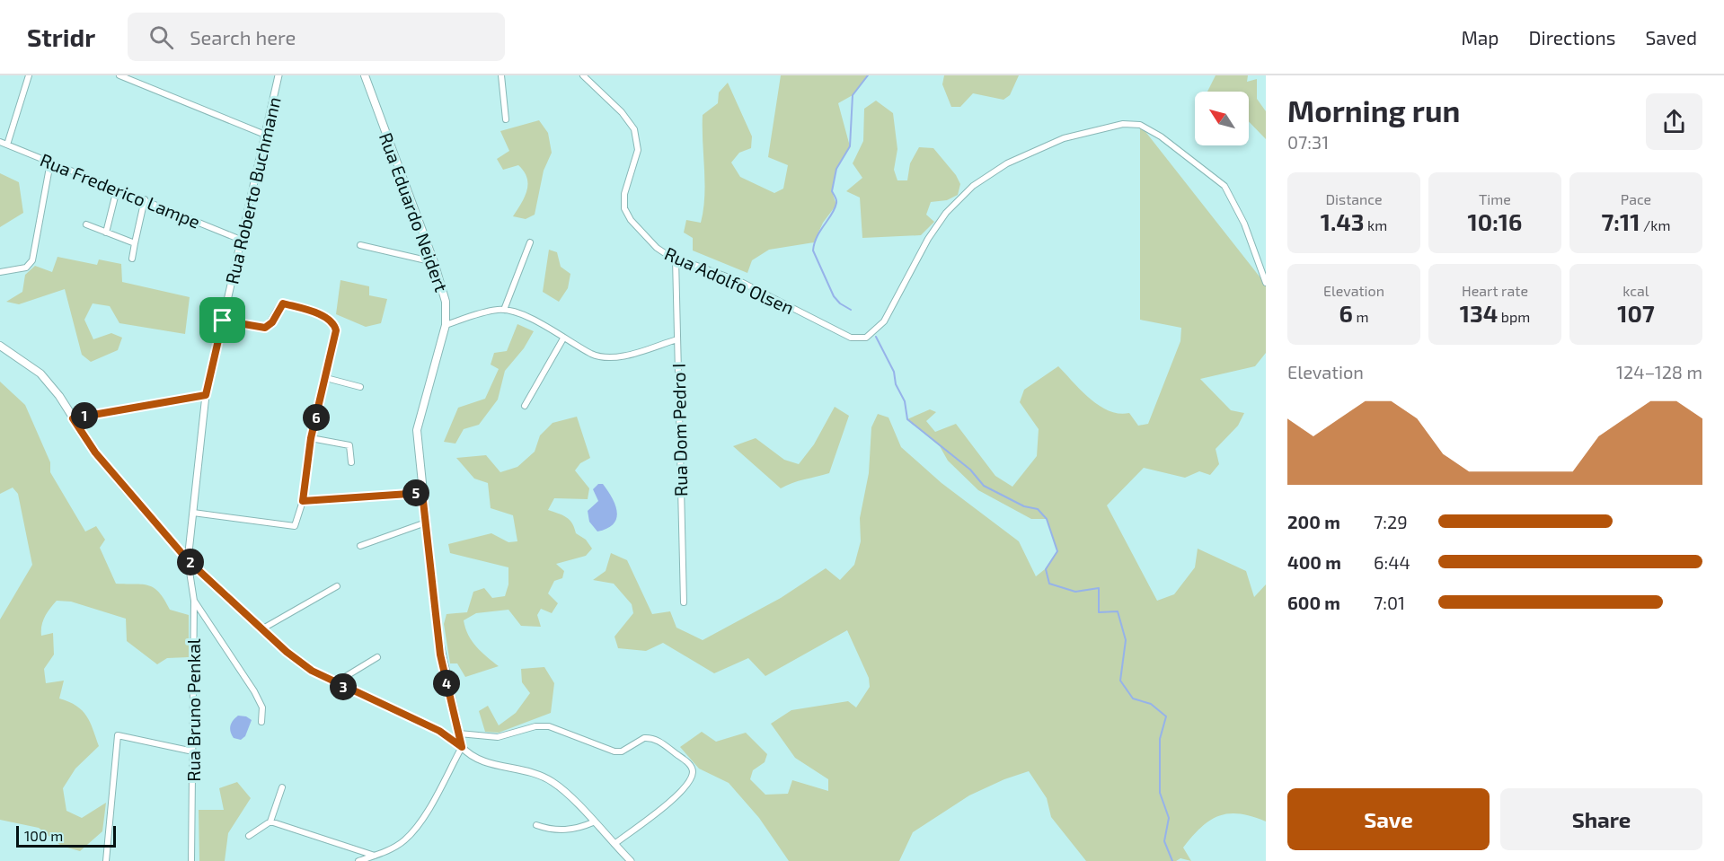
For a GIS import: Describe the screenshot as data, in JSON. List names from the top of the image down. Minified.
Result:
{"streets":{"main road":["Rua Eduardo Neidert"],"street":["Rua Frederico Lampe","Rua Roberto Buchmann","Rua Adolfo Olsen","Rua Dom Pedro I","Rua Bruno Penkal"]},"crossings":[["Rua Frederico Lampe","Rua Roberto Buchmann"],["Rua Roberto Buchmann","Rua Bruno Penkal"],["Rua Adolfo Olsen","Rua Dom Pedro I"]],"scale_bar":"100 m","north":"top left","page":{"header":"Stridr","search":"Search here","nav":["Map","Directions","Saved"],"heading":["Morning run","07:31"],"stats":[["Distance","1.43 km"],["Time","10:16"],["Pace","7:11 /km"],["Elevation","6 m"],["Heart rate","134 bpm"],["kcal","107"]],"chart":["Elevation","124–128 m"],"pins":["1","6","5","2","4","3"],"list":[{"name":"200 m","note":"7:29"},{"name":"400 m","note":"6:44"},{"name":"600 m","note":"7:01"}],"buttons":["Save","Share"],"scale":"100 m"}}
